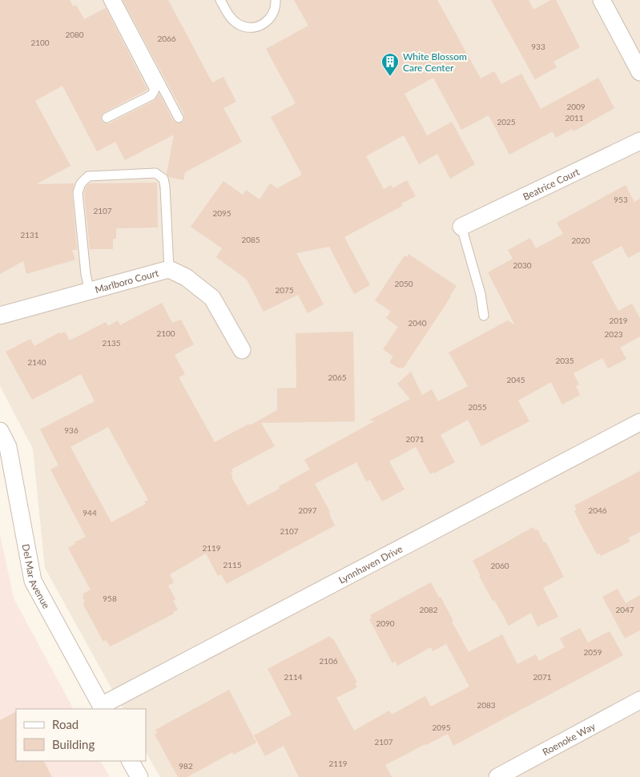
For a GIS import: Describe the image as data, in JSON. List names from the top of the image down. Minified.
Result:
{"streets":{"street":["Beatrice Court","Marlboro Court","Lynnhaven Drive","Del Mar Avenue","Roenoke Way"]},"crossings":[["Lynnhaven Drive","Del Mar Avenue"]],"places":{"building":["White Blossom Care Center"]},"house_numbers":["2080","2066","2100","933","2009","2011","2025","953","2107","2095","2131","2085","2020","2030","2050","2075","2019","2040","2100","2023","2135","2035","2140","2065","2045","2055","936","2071","2097","2046","944","2107","2119","2115","2060","958","2082","2047","2090","2059","2106","2114","2071","2083","2095","2107","2119","982"],"legend":["Road","Building"]}
